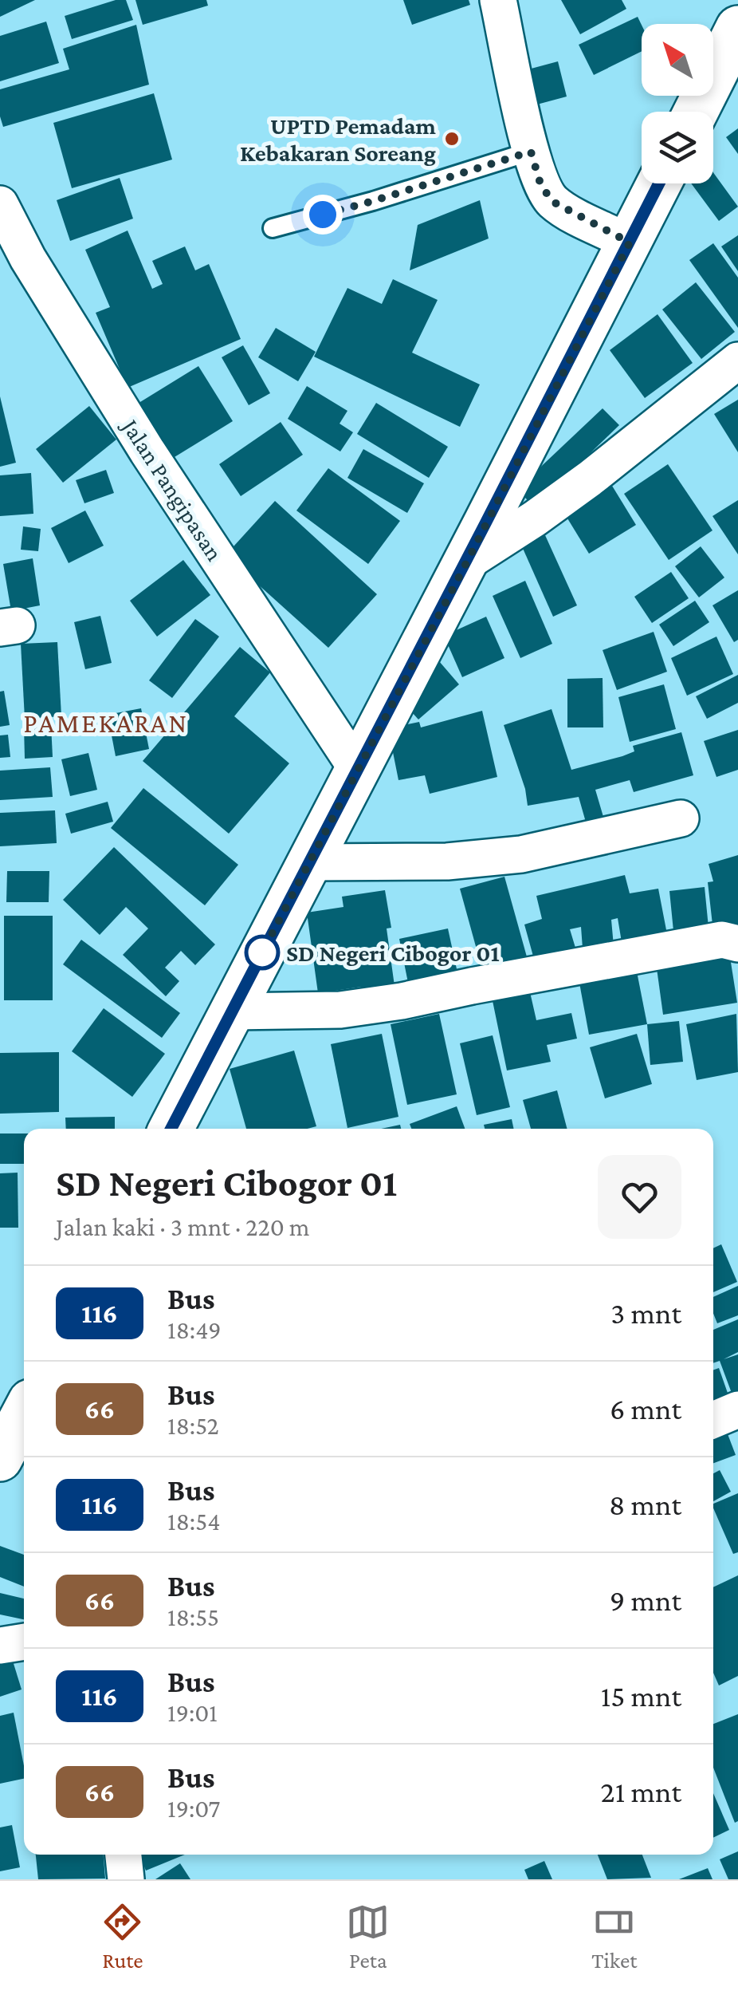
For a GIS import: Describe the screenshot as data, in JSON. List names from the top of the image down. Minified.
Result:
{"streets":{"street":["Jalan Pangipasan"]},"districts":["PAMEKARAN"],"places":["UPTD Pemadam Kebakaran Soreang","SD Negeri Cibogor 01"],"lines":["bus line 116"],"north":"top left","page":{"heading":["SD Negeri Cibogor 01","Jalan kaki · 3 mnt · 220 m"],"list":[{"mark":"116","name":"Bus","note":"18:49","value":"3 mnt"},{"mark":"66","name":"Bus","note":"18:52","value":"6 mnt"},{"mark":"116","name":"Bus","note":"18:54","value":"8 mnt"},{"mark":"66","name":"Bus","note":"18:55","value":"9 mnt"},{"mark":"116","name":"Bus","note":"19:01","value":"15 mnt"},{"mark":"66","name":"Bus","note":"19:07","value":"21 mnt"}],"tabs":["Rute","Peta","Tiket"]}}
